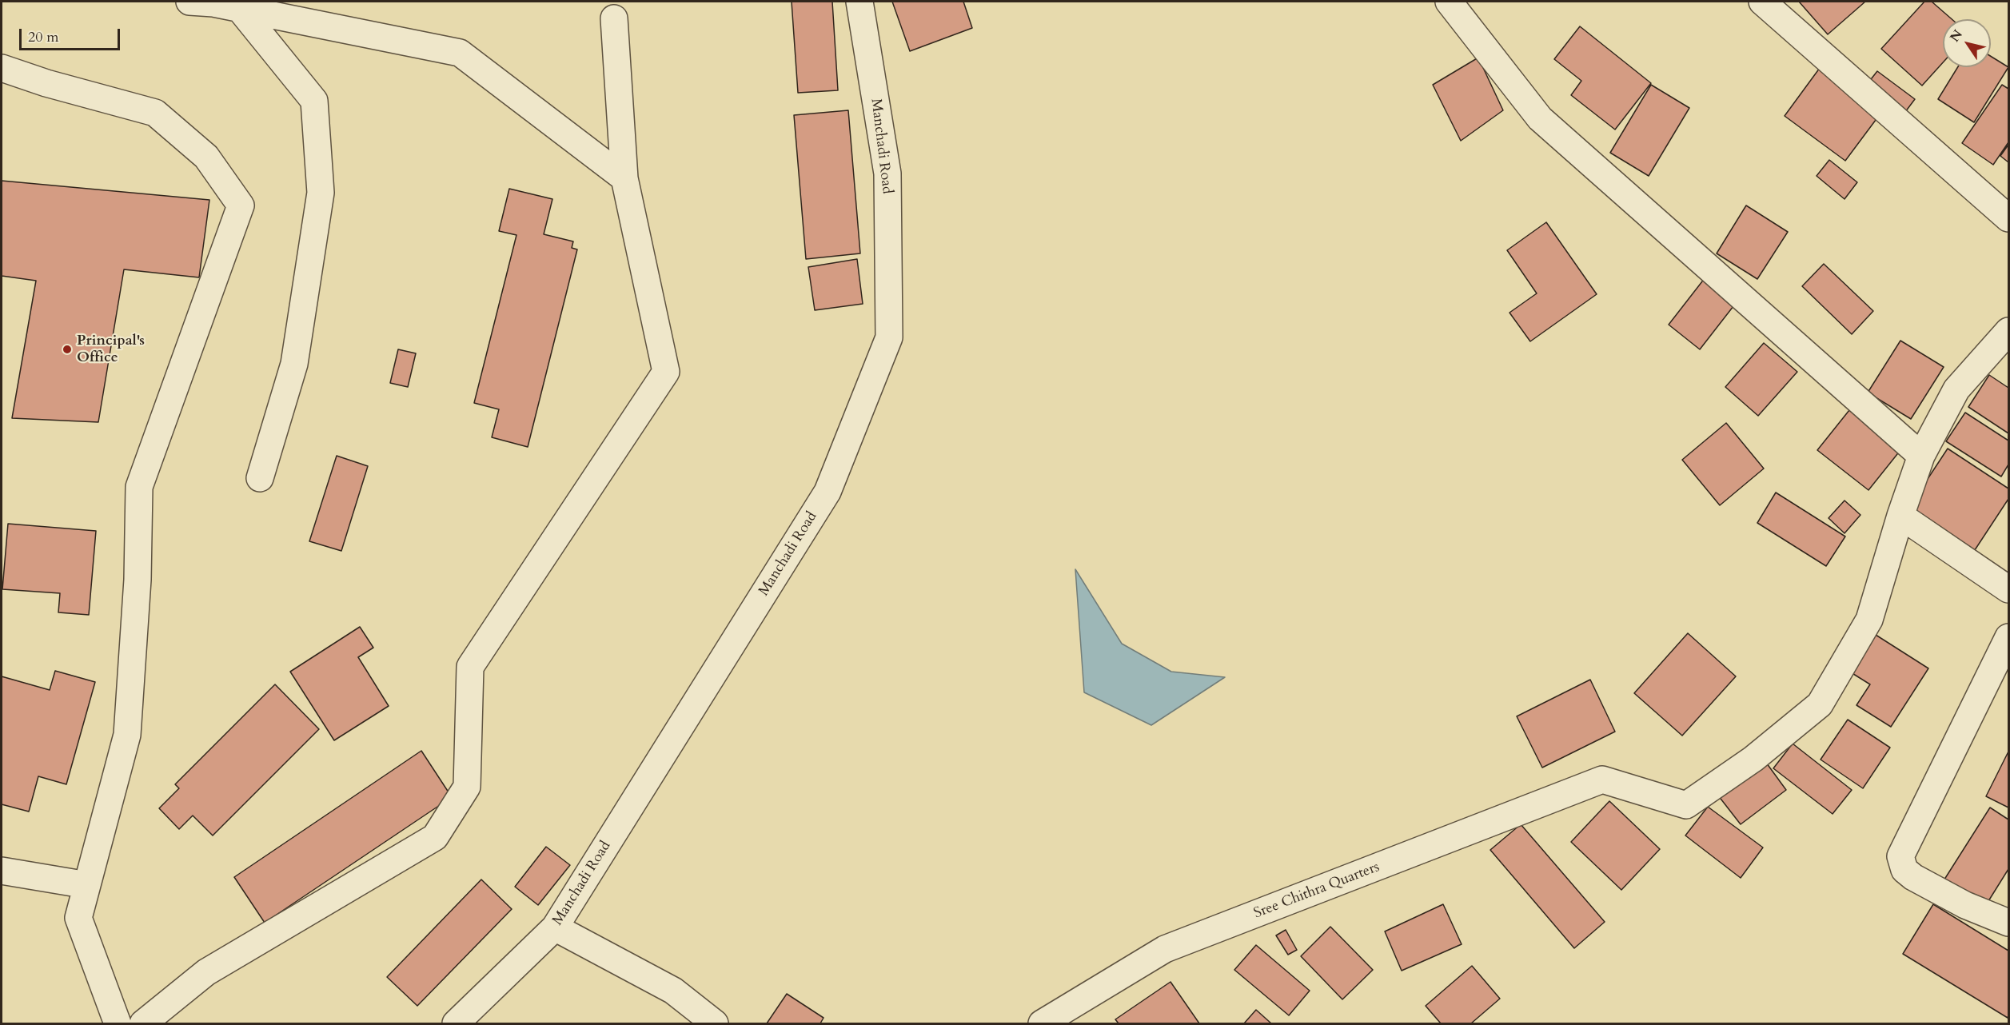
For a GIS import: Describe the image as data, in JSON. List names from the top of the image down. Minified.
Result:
{"streets":{"street":["Manchadi Road","Sree Chithra Quarters"]},"places":["Principal's Office"],"scale_bar":"20 m","north":"top left"}
